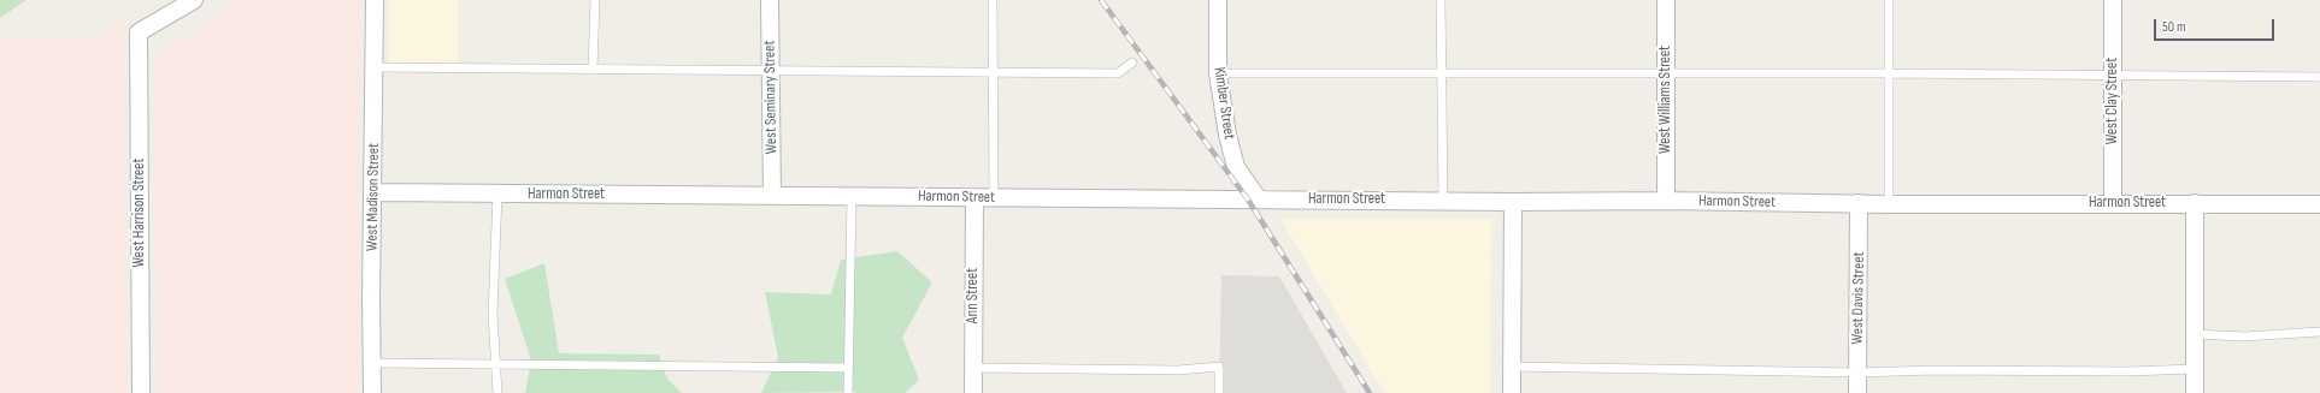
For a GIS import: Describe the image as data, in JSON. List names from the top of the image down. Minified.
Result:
{"streets":{"street":["West Seminary Street","West Williams Street","West Clay Street","Kimber Street","Harmon Street","West Madison Street","West Harrison Street","Ann Street","West Davis Street"]},"crossings":[["West Seminary Street","Harmon Street"],["West Williams Street","Harmon Street"],["West Clay Street","Harmon Street"],["Kimber Street","Harmon Street"],["Harmon Street","West Madison Street"],["Harmon Street","Ann Street"],["Harmon Street","West Davis Street"]],"scale_bar":"50 m"}
